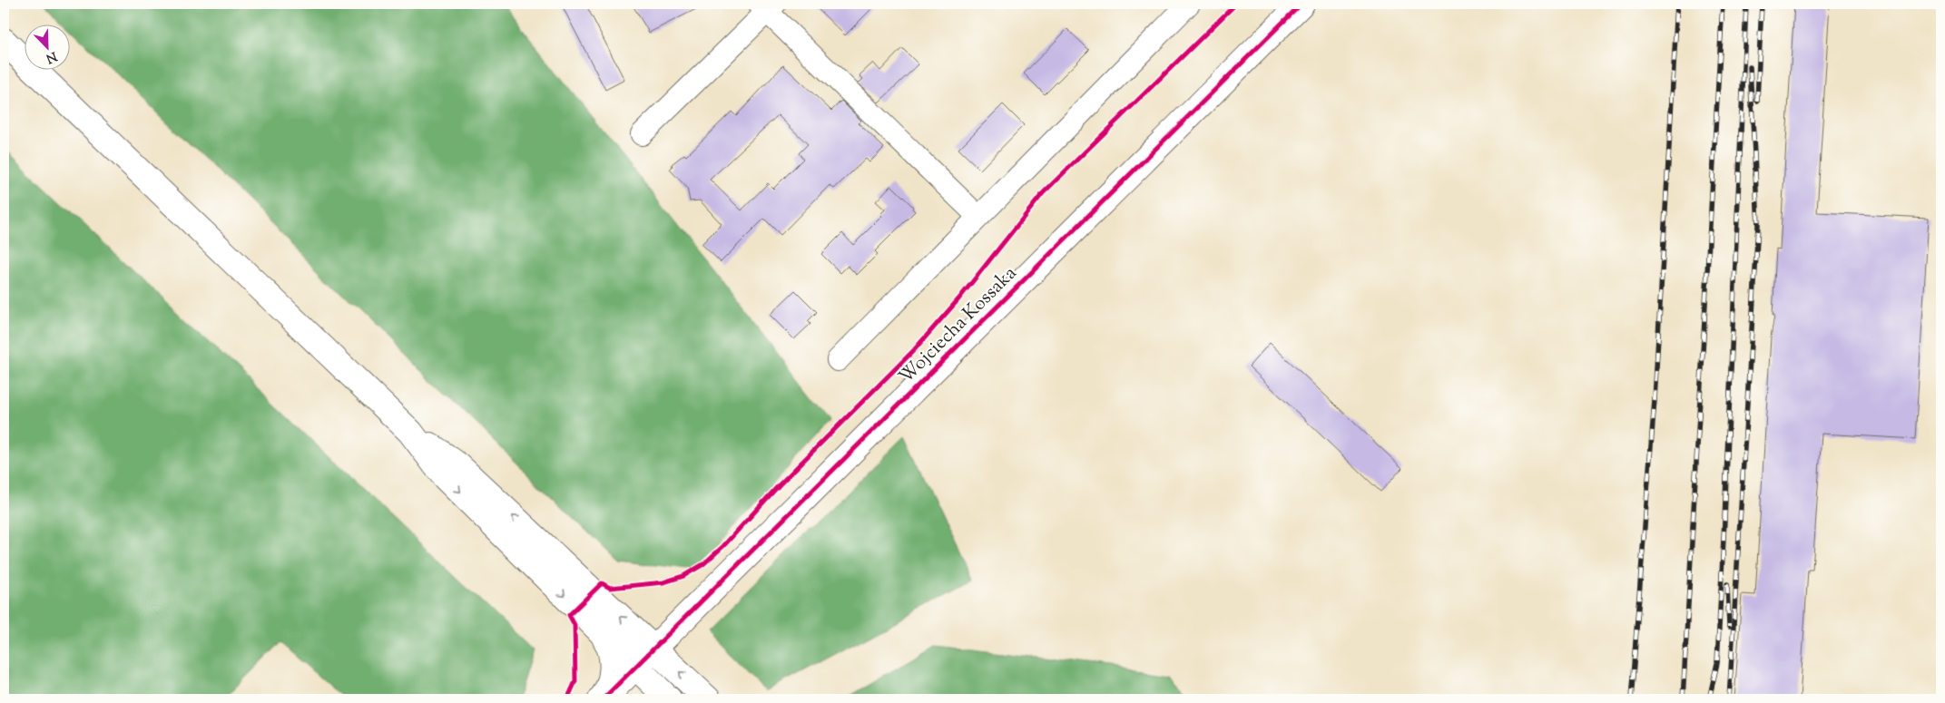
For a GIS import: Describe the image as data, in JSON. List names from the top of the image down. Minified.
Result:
{"streets":{"main road":["Wojciecha Kossaka"]},"north":"bottom right"}
